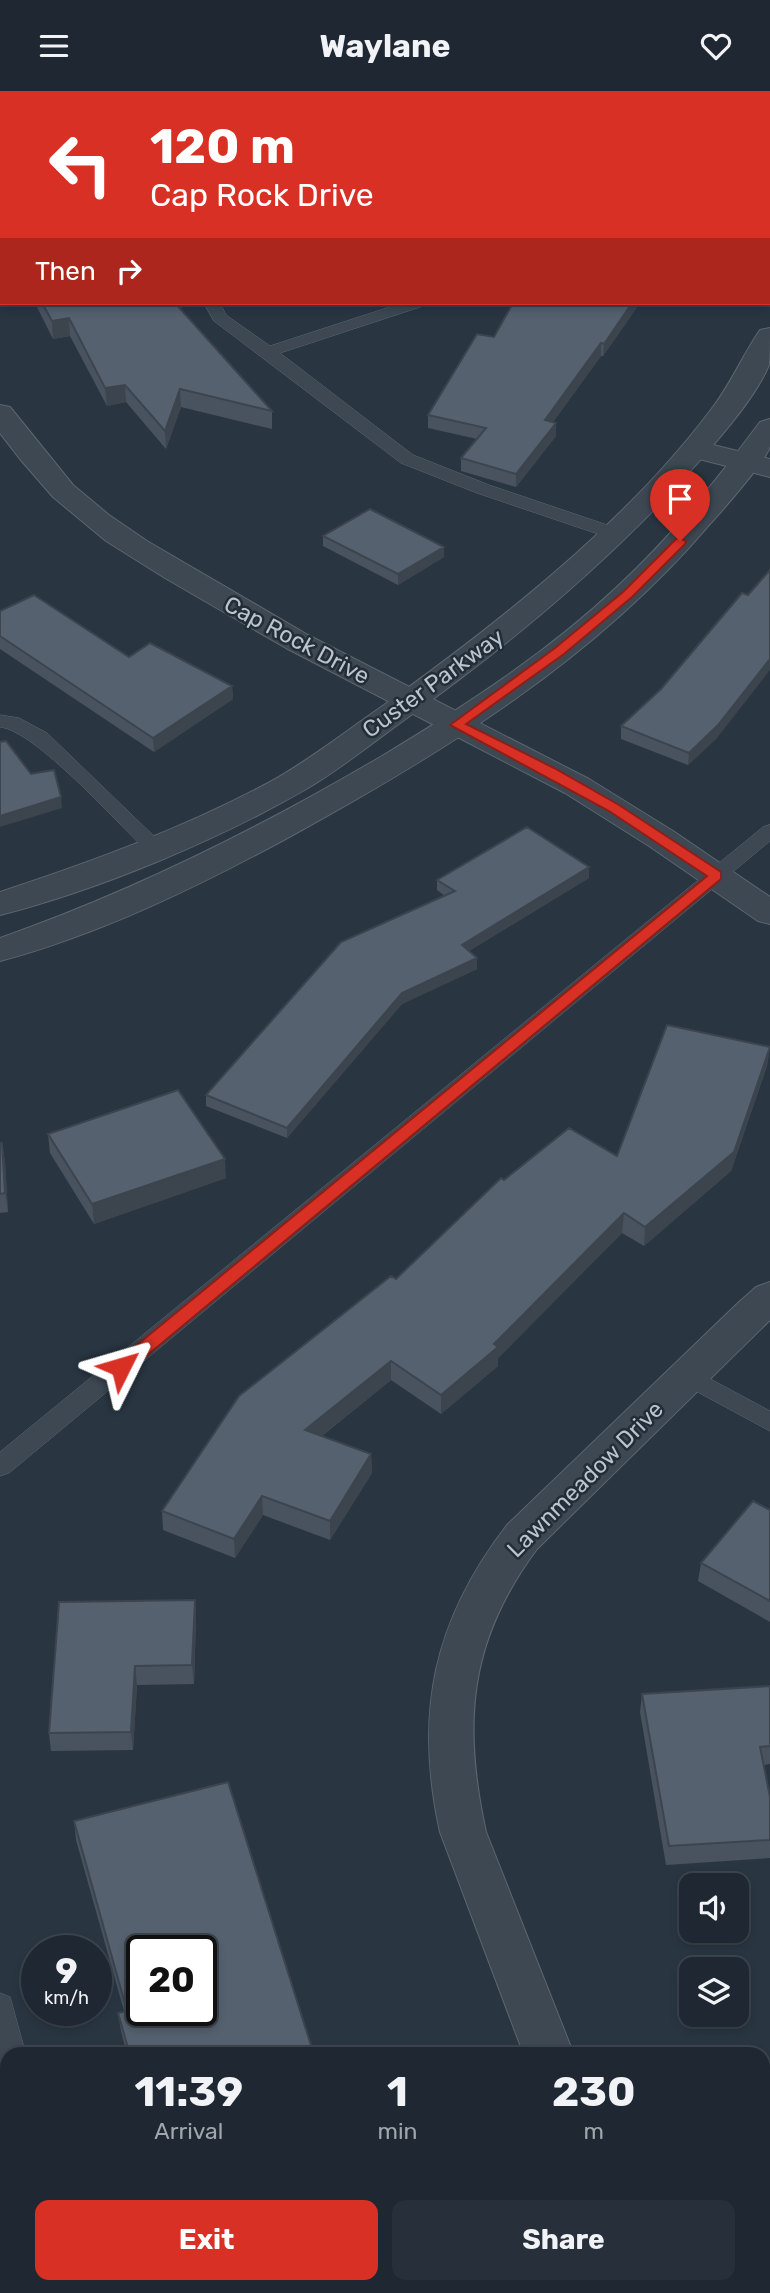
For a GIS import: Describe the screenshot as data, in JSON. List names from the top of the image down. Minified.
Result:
{"streets":{"street":["Cap Rock Drive","Custer Parkway","Lawnmeadow Drive"]},"crossings":[["Cap Rock Drive","Custer Parkway"]],"page":{"header":"Waylane","turn":["120 m","Cap Rock Drive"],"then":"Then","speed":"9 km/h","limit":"20","eta":["11:39","Arrival","1","min","230","m"],"buttons":["Exit","Share"]}}
